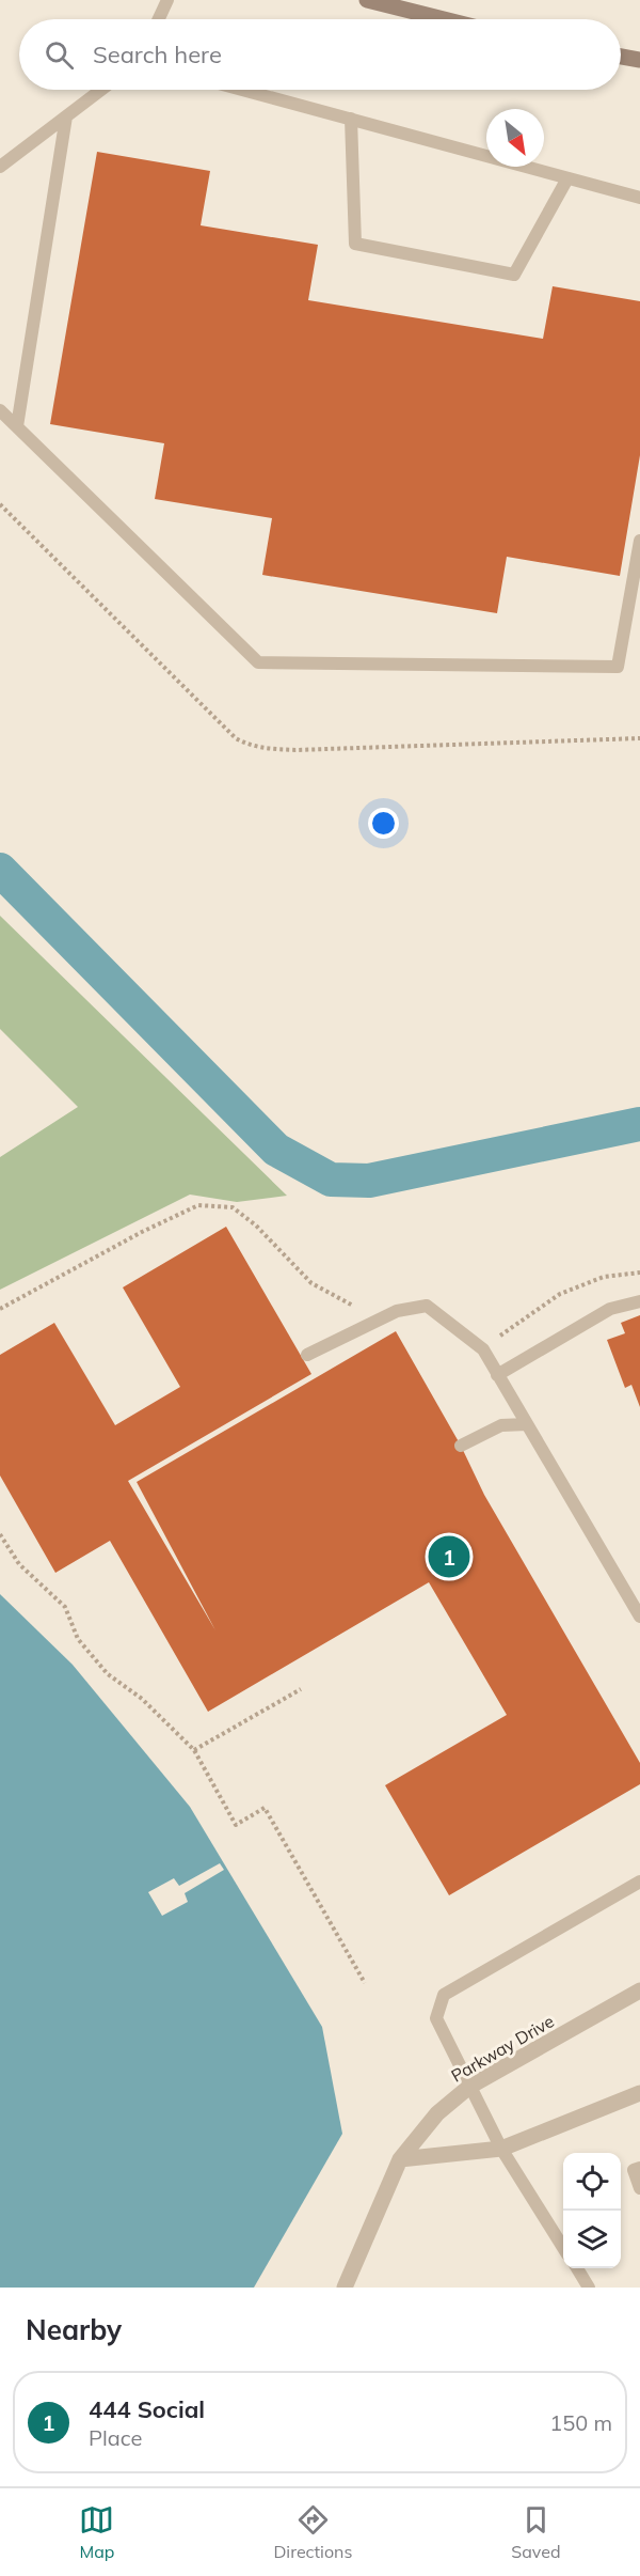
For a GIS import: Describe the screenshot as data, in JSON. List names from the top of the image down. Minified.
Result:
{"streets":{"street":["Parkway Drive"]},"north":"bottom right","page":{"search":"Search here","pins":"1","heading":"Nearby","list":[{"mark":"1","name":"444 Social","note":"Place","value":"150 m"}],"nav":["Map","Directions","Saved"]}}
